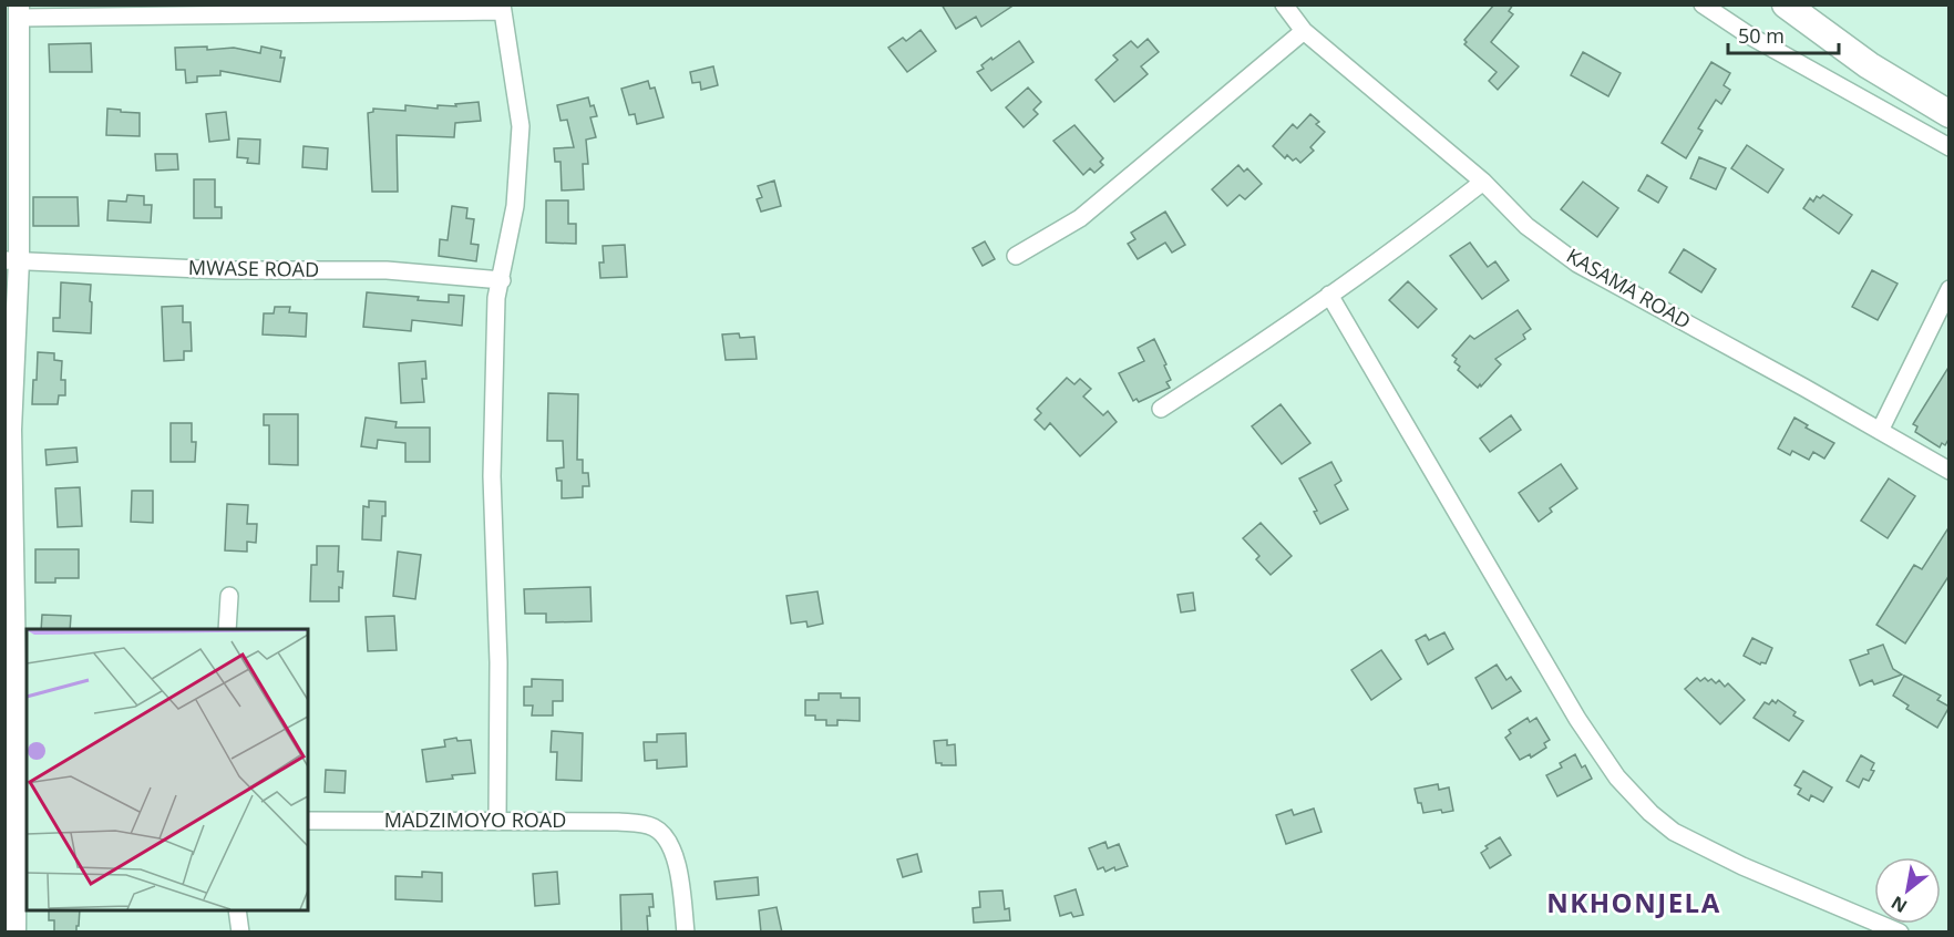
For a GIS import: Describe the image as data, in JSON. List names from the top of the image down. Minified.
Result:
{"streets":{"street":["MWASE ROAD","KASAMA ROAD","MADZIMOYO ROAD"]},"districts":["NKHONJELA"],"scale_bar":"50 m","north":"bottom left"}
